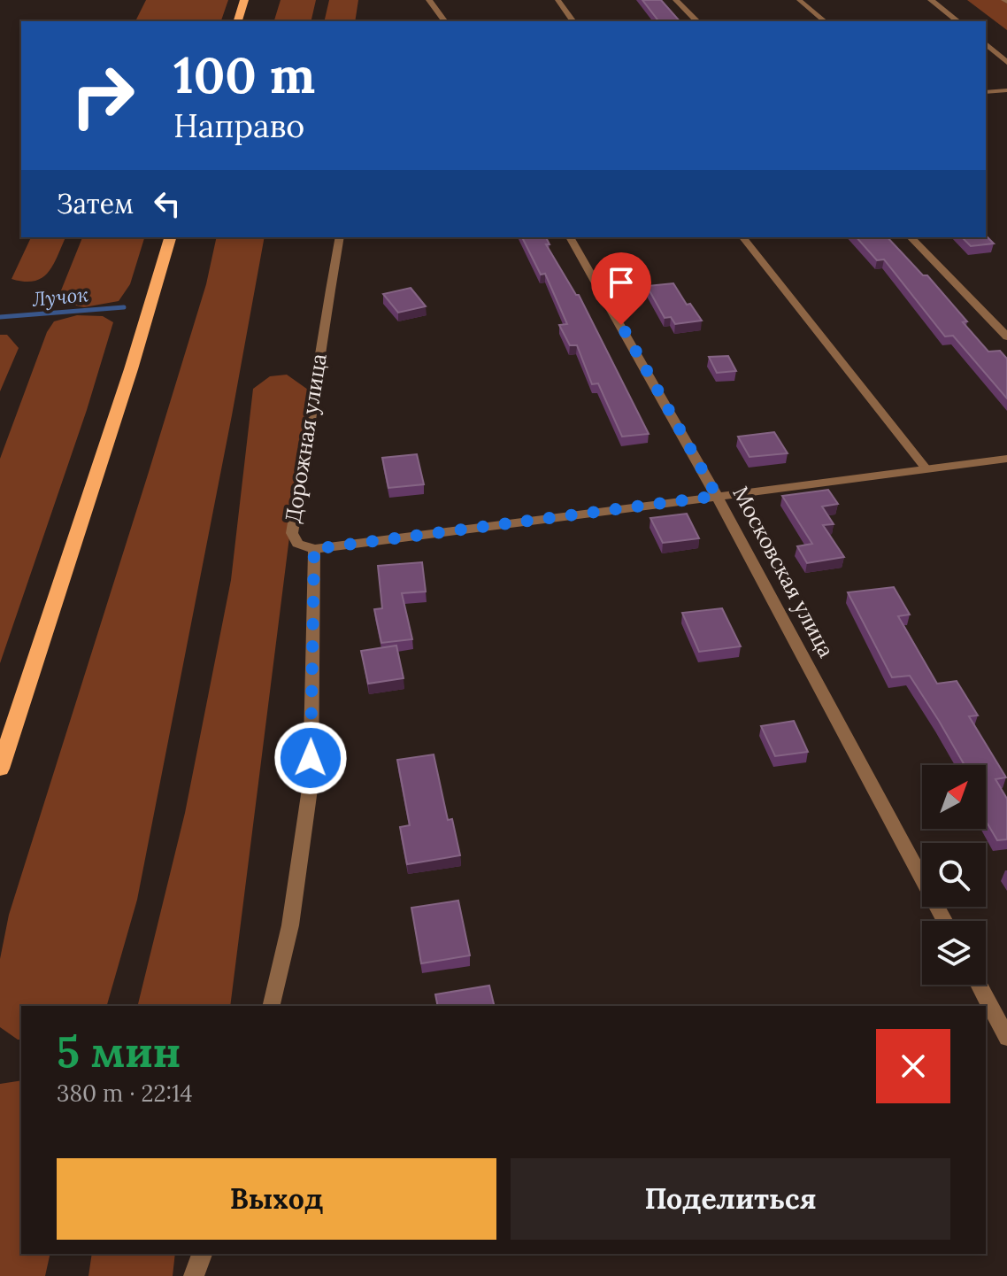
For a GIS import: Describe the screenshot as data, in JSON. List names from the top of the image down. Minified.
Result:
{"streets":{"street":["Дорожная улица","Московская улица"]},"water":["Лучок"],"north":"top right","page":{"turn":["100 m","Направо"],"then":"Затем","heading":["5 мин","380 m · 22:14"],"buttons":["Выход","Поделиться"]}}
